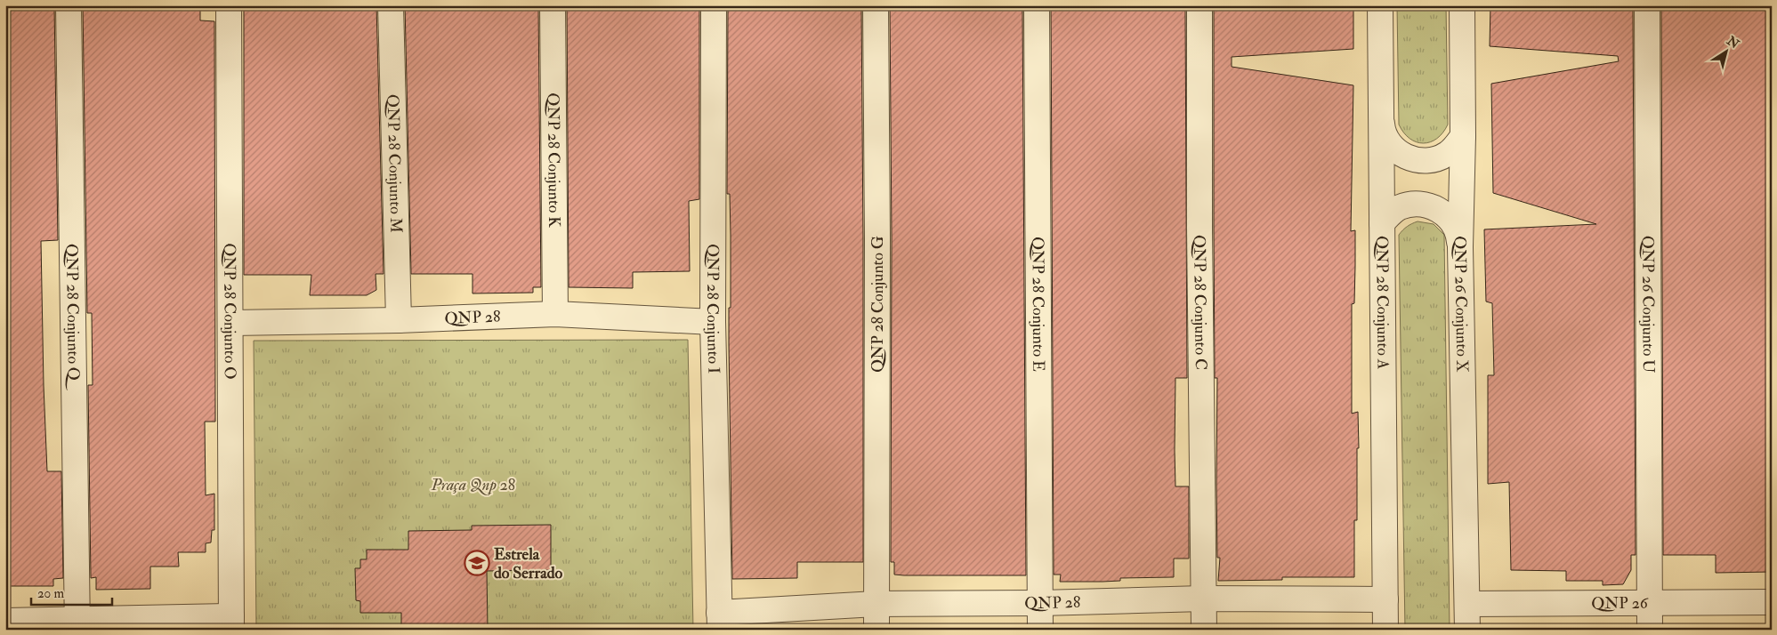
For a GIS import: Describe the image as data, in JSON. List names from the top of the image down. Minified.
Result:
{"streets":{"street":["QNP 28 Conjunto K","QNP 28 Conjunto M","QNP 28 Conjunto C","QNP 28 Conjunto A","QNP 28 Conjunto G","QNP 28 Conjunto E","QNP 26 Conjunto X","QNP 26 Conjunto U","QNP 28 Conjunto I","QNP 28 Conjunto O","QNP 28 Conjunto Q","QNP 28","QNP 26"]},"crossings":[["QNP 28 Conjunto K","QNP 28"],["QNP 28 Conjunto M","QNP 28"],["QNP 28 Conjunto C","QNP 28"],["QNP 28 Conjunto A","QNP 28"],["QNP 28 Conjunto G","QNP 28"],["QNP 28 Conjunto E","QNP 28"],["QNP 26 Conjunto X","QNP 26"],["QNP 26 Conjunto U","QNP 26"],["QNP 28 Conjunto I","QNP 28"],["QNP 28 Conjunto O","QNP 28"]],"parks":["Praça Qnp 28"],"places":{"school or university":["Estrela do Serrado"]},"scale_bar":"20 m","north":"top right"}
